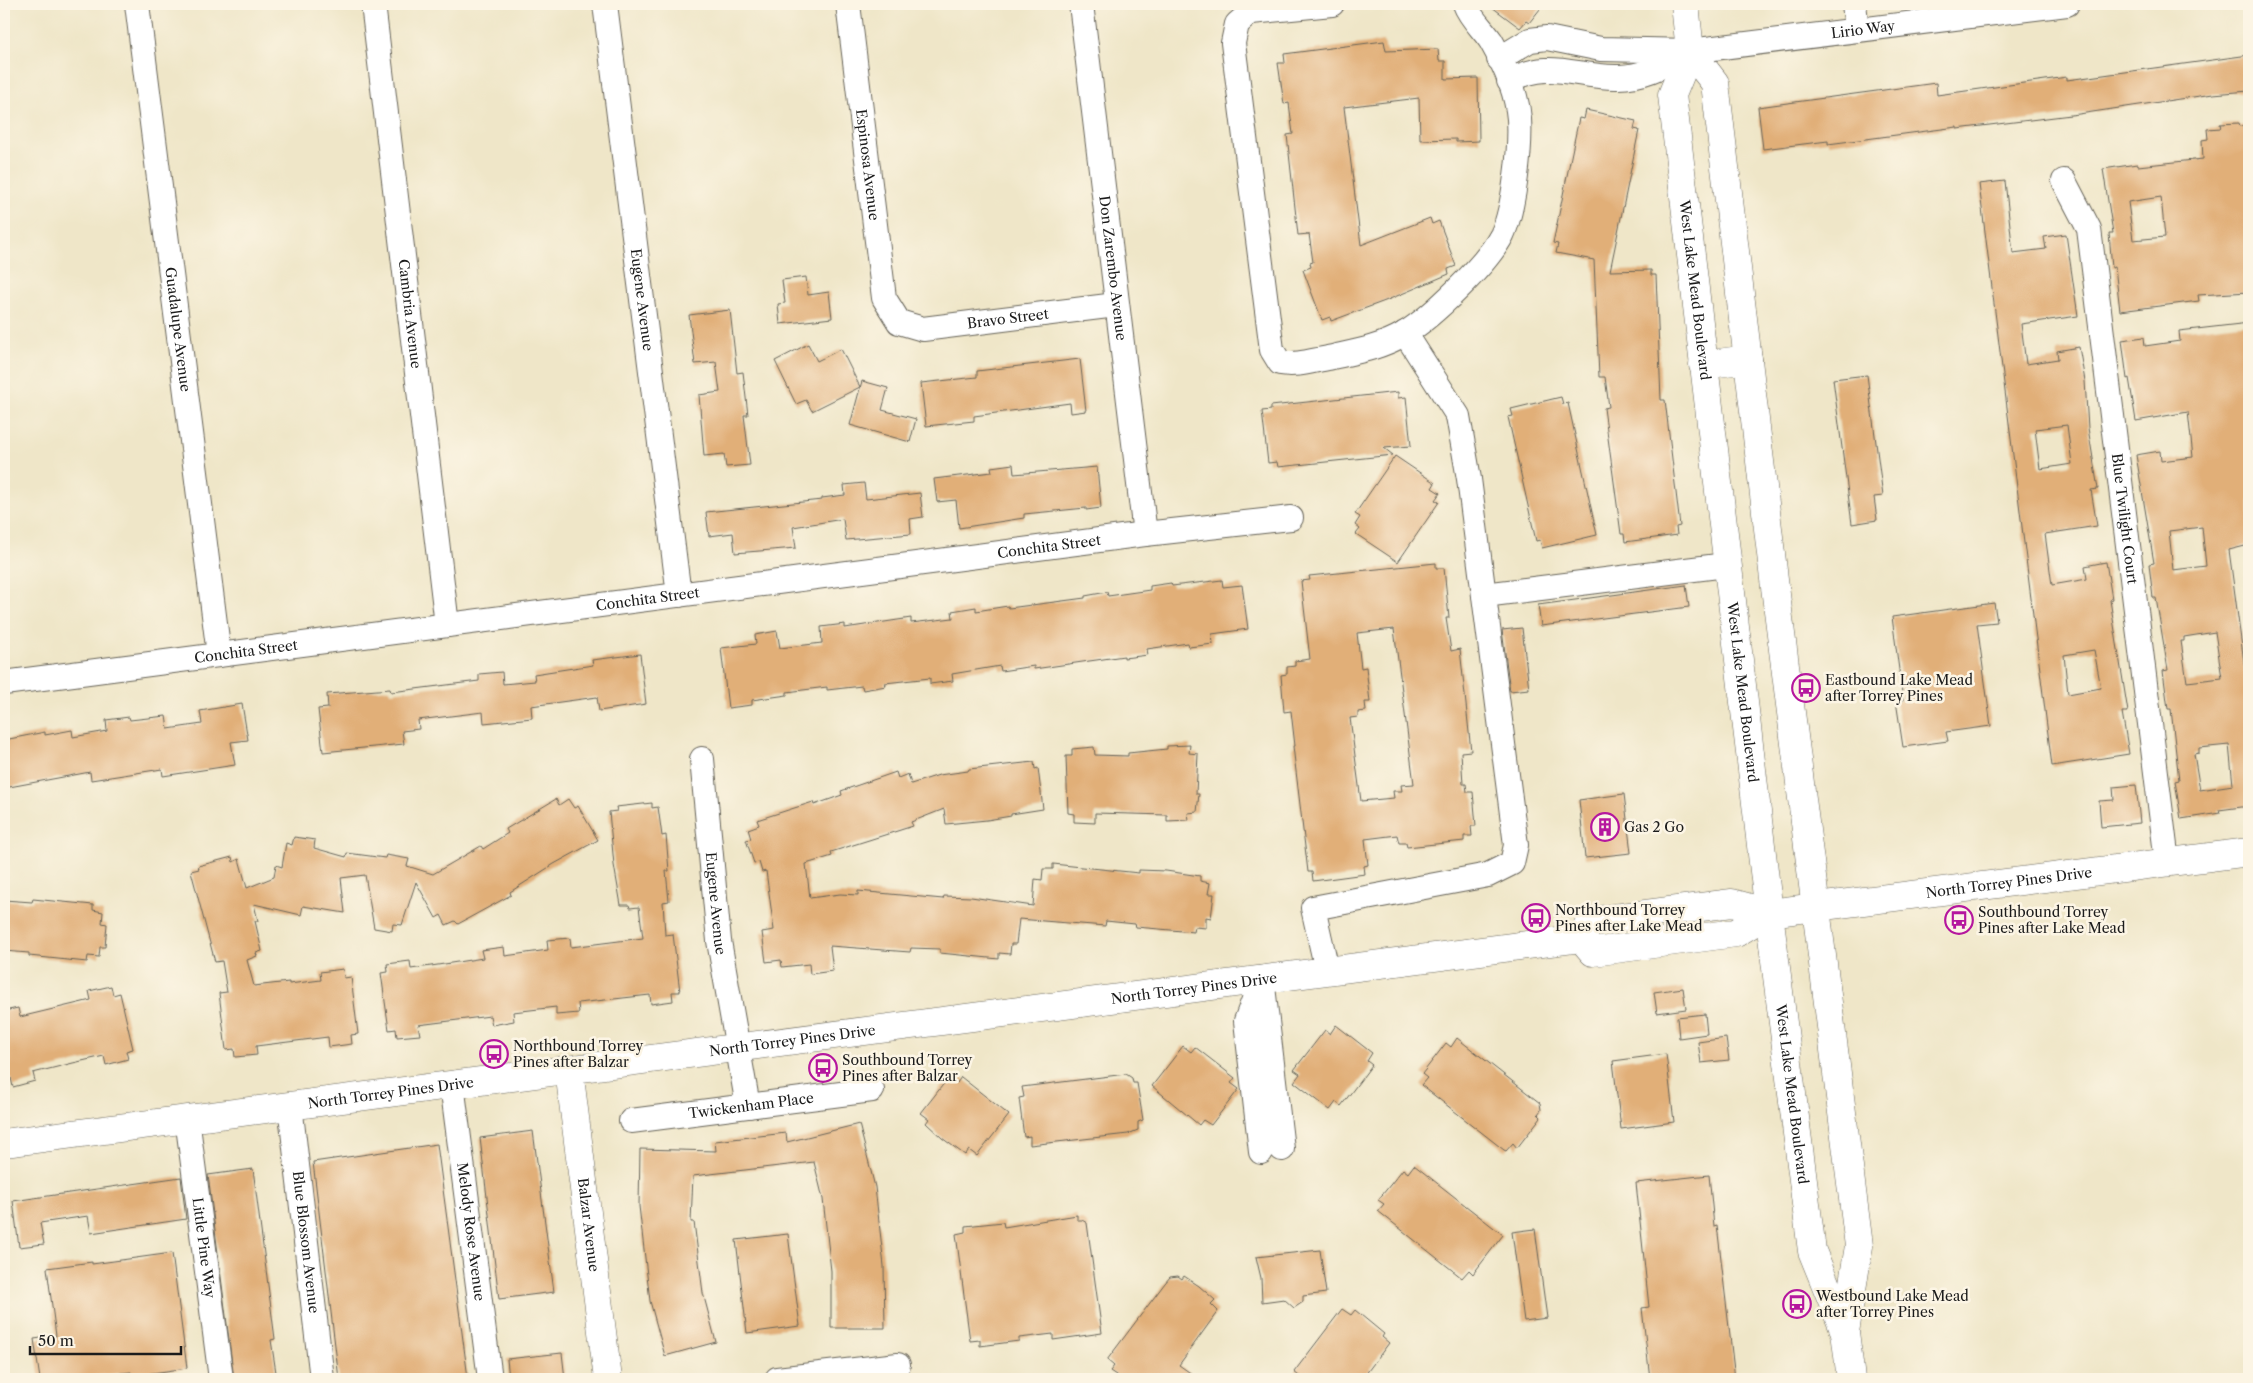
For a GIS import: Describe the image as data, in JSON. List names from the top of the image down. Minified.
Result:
{"streets":{"main road":["West Lake Mead Boulevard","North Torrey Pines Drive","Balzar Avenue"],"street":["Lirio Way","Espinosa Avenue","Don Zarembo Avenue","Eugene Avenue","Cambria Avenue","Bravo Street","Guadalupe Avenue","Blue Twilight Court","Conchita Street","Twickenham Place","Melody Rose Avenue","Blue Blossom Avenue","Little Pine Way"]},"crossings":[["Lirio Way","West Lake Mead Boulevard"],["Espinosa Avenue","Bravo Street"],["Don Zarembo Avenue","Bravo Street"],["Don Zarembo Avenue","Conchita Street"],["West Lake Mead Boulevard","North Torrey Pines Drive"],["Eugene Avenue","Conchita Street"],["Eugene Avenue","North Torrey Pines Drive"],["Eugene Avenue","Twickenham Place"],["Cambria Avenue","Conchita Street"],["Guadalupe Avenue","Conchita Street"],["Blue Twilight Court","North Torrey Pines Drive"],["North Torrey Pines Drive","Balzar Avenue"],["North Torrey Pines Drive","Melody Rose Avenue"],["North Torrey Pines Drive","Blue Blossom Avenue"],["North Torrey Pines Drive","Little Pine Way"]],"places":{"bus stop":["Eastbound Lake Mead after Torrey Pines","Northbound Torrey Pines after Lake Mead","Southbound Torrey Pines after Lake Mead","Northbound Torrey Pines after Balzar","Southbound Torrey Pines after Balzar","Westbound Lake Mead after Torrey Pines"],"building":["Gas 2 Go"]},"scale_bar":"50 m"}
